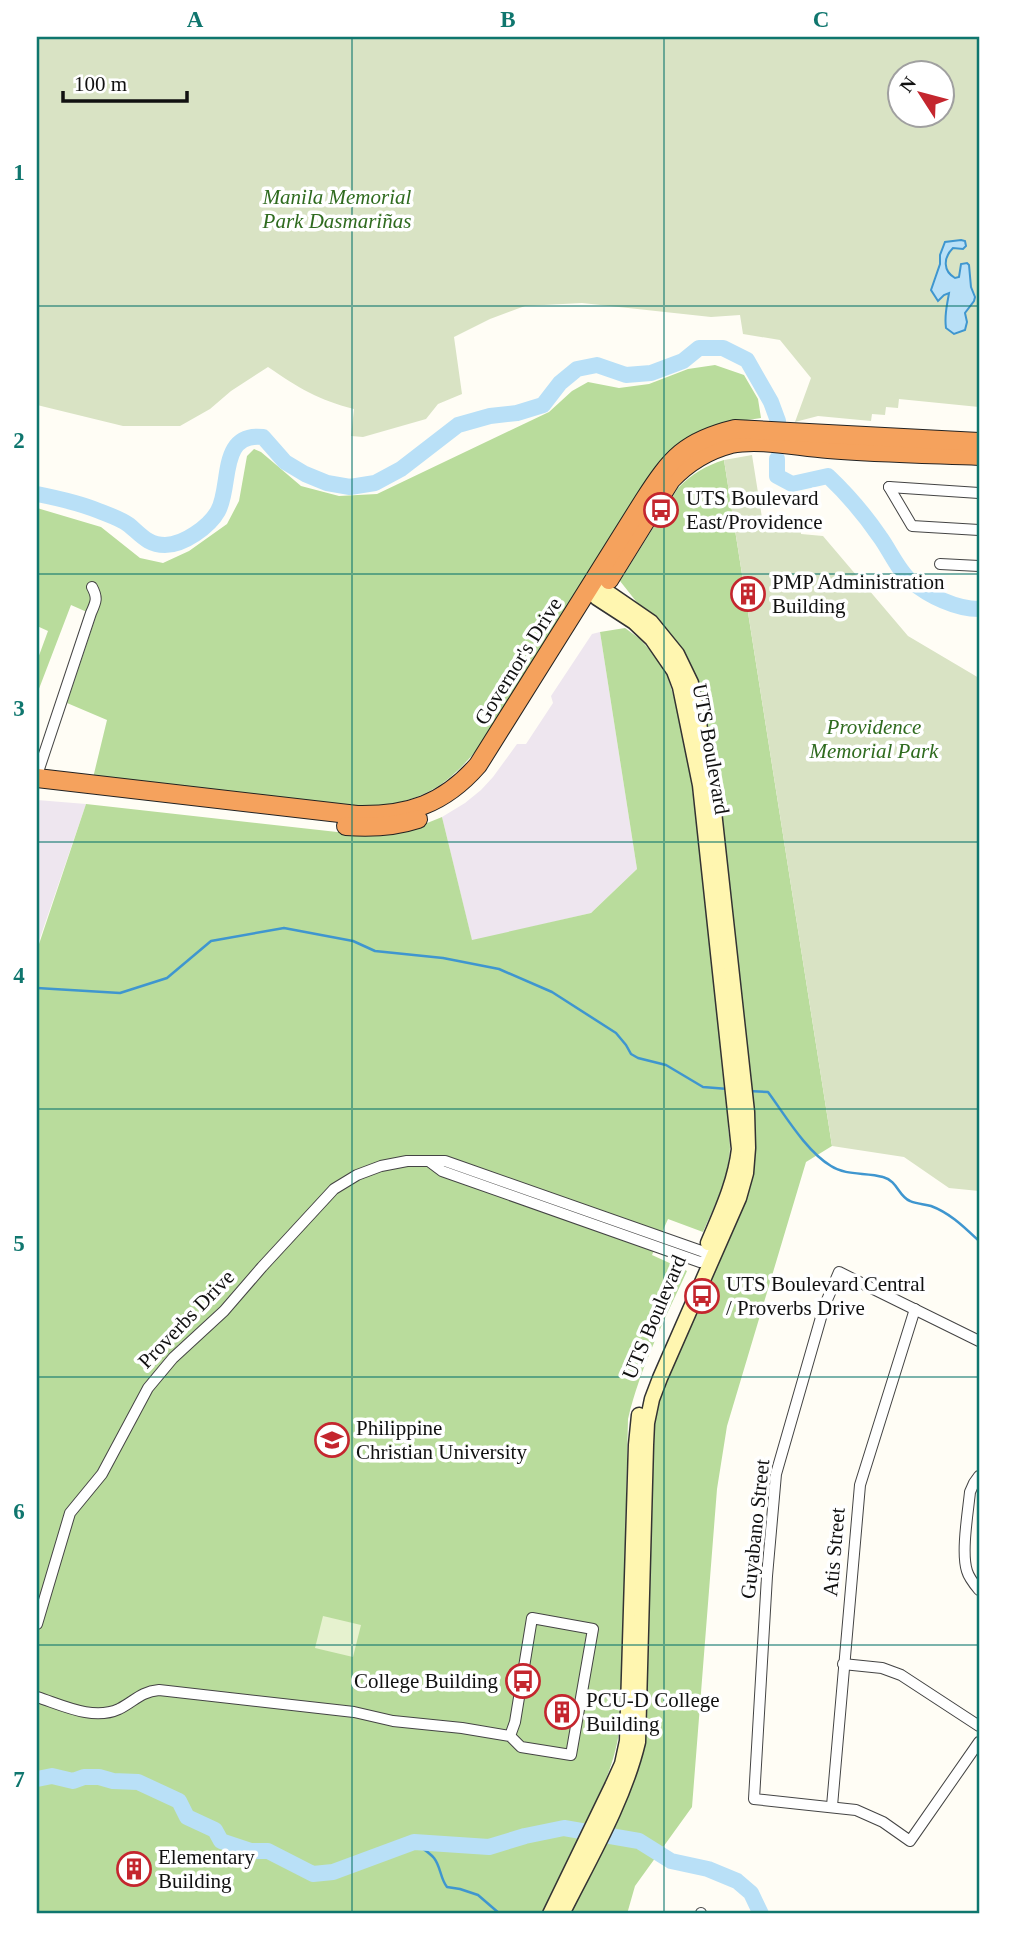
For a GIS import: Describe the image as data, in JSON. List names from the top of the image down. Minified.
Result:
{"streets":{"highway":["Governor's Drive"],"main road":["UTS Boulevard"],"street":["Proverbs Drive","Guyabano Street","Atis Street"]},"crossings":[["Governor's Drive","UTS Boulevard"],["UTS Boulevard","Proverbs Drive"],["Guyabano Street","Atis Street"]],"parks":["Manila Memorial Park Dasmariñas","Providence Memorial Park"],"places":{"bus stop":["UTS Boulevard East/Providence","UTS Boulevard Central / Proverbs Drive","College Building"],"building":["PMP Administration Building","PCU-D College Building","Elementary Building"],"school or university":["Philippine Christian University"]},"scale_bar":"100 m","north":"top left","grid":{"columns":["A","B","C"],"rows":["1","2","3","4","5","6","7"]}}
